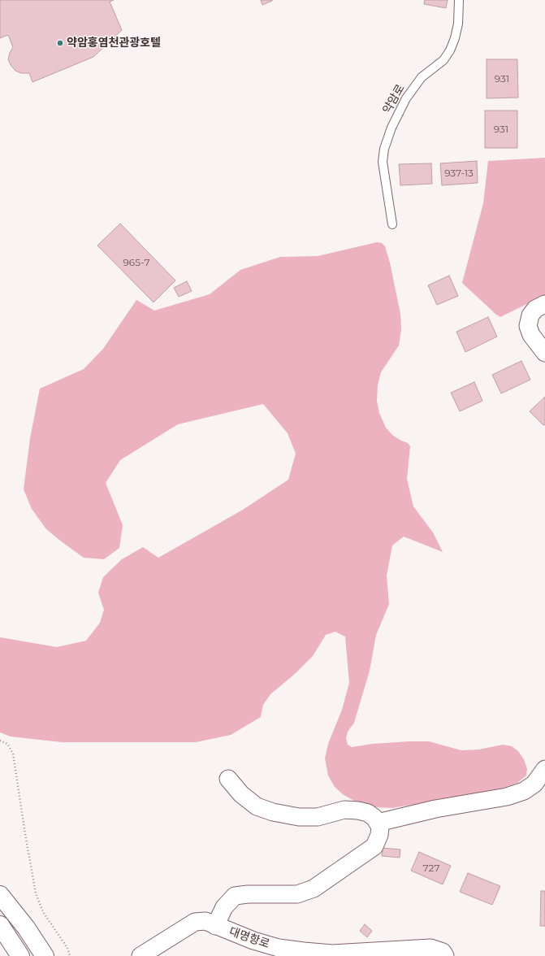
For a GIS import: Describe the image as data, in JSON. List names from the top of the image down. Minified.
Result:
{"streets":{"street":["대명항로"],"lane":["약암로"]},"places":["약암홍염천관광호텔"],"house_numbers":["931","931","937-13","965-7","727"]}
